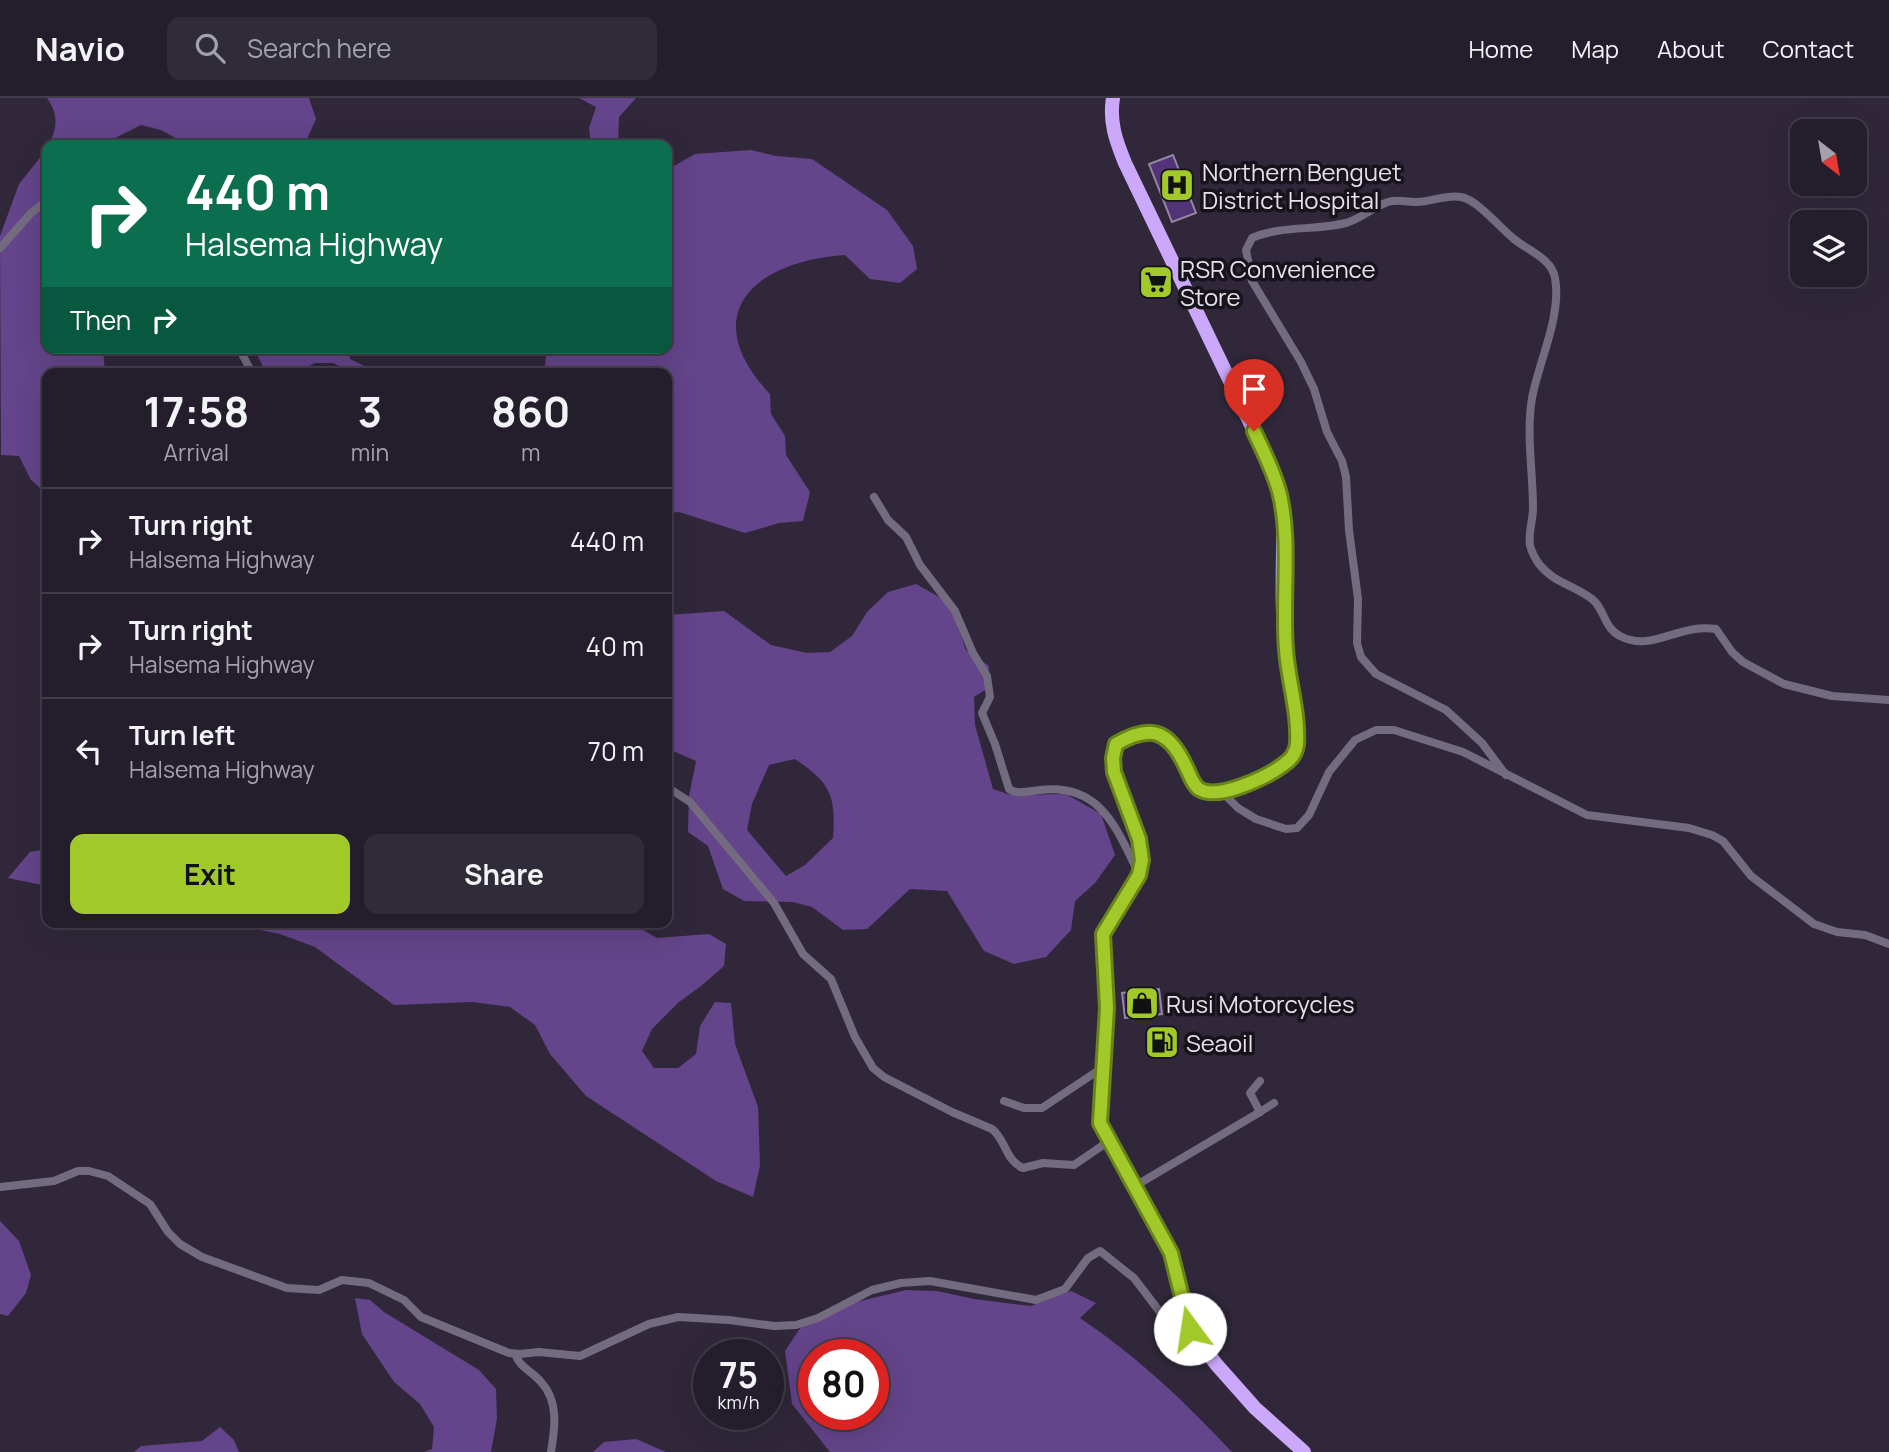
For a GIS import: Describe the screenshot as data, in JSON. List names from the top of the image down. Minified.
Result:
{"places":{"hospital":["Northern Benguet District Hospital"],"supermarket":["RSR Convenience Store"],"shop":["Rusi Motorcycles"],"fuel station":["Seaoil"]},"north":"bottom right","page":{"header":"Navio","search":"Search here","nav":["Home","Map","About","Contact"],"turn":["440 m","Halsema Highway"],"then":"Then","eta":["17:58","Arrival","3","min","860","m"],"list":[{"name":"Turn right","note":"Halsema Highway","value":"440 m"},{"name":"Turn right","note":"Halsema Highway","value":"40 m"},{"name":"Turn left","note":"Halsema Highway","value":"70 m"}],"buttons":["Exit","Share"],"speed":"75 km/h","limit":"80"}}
